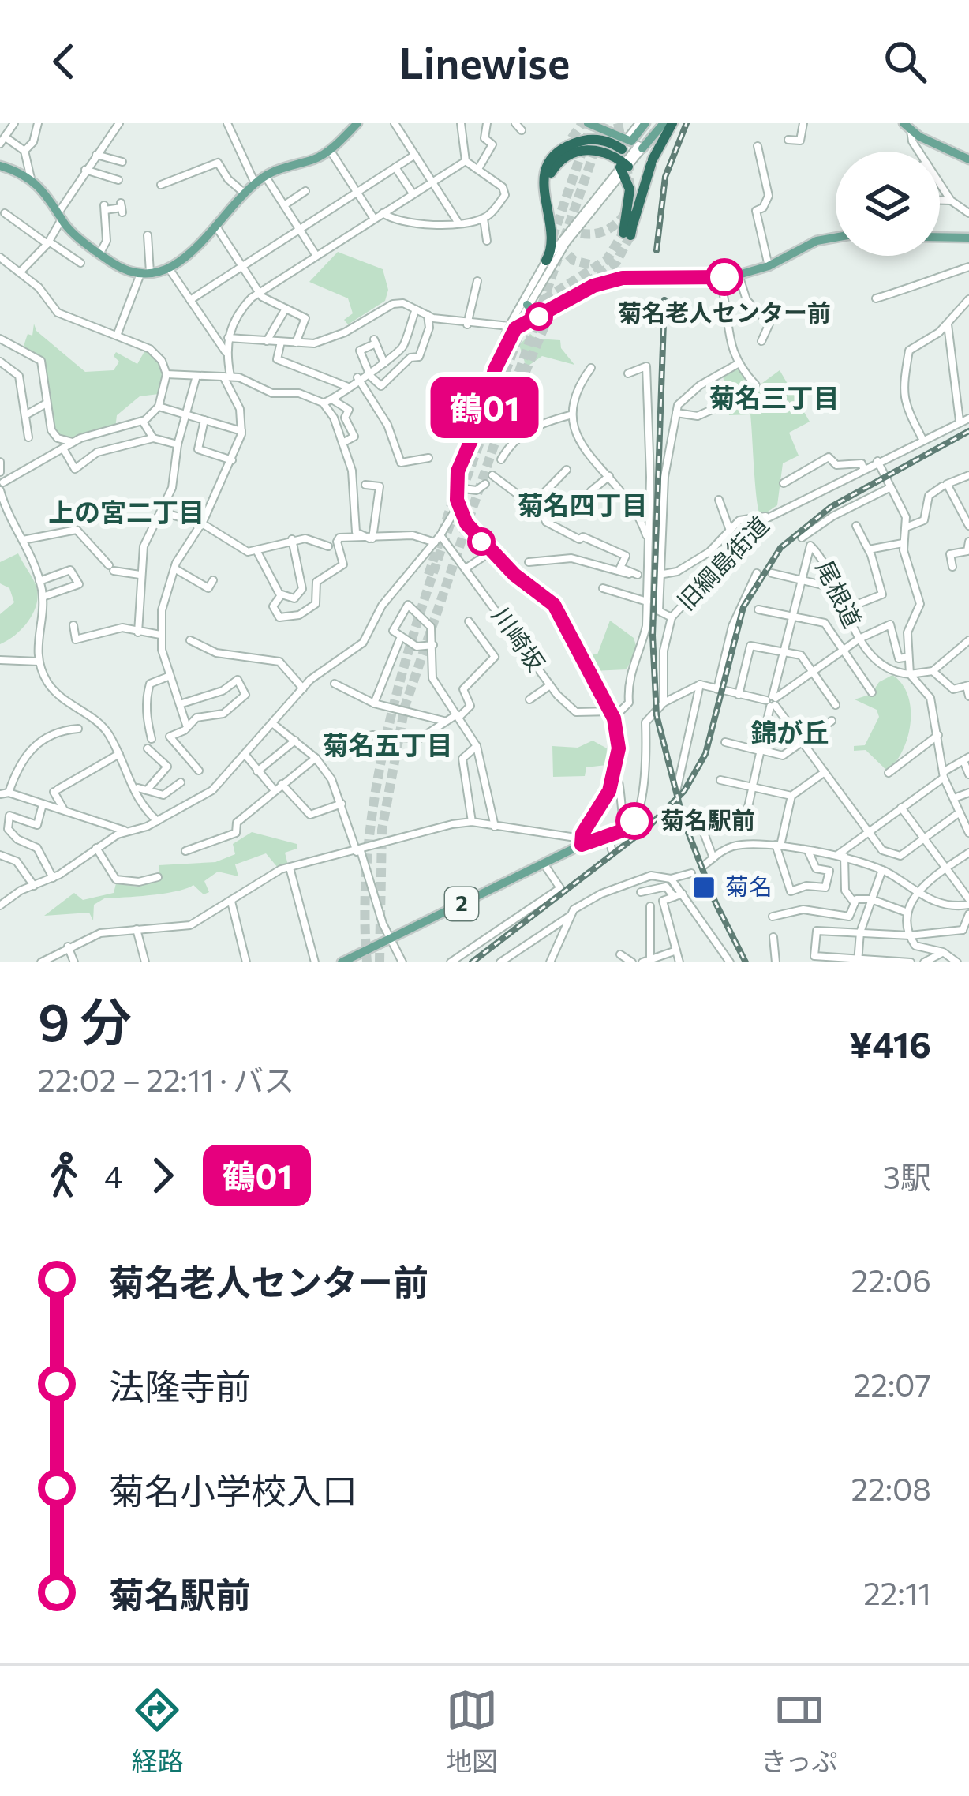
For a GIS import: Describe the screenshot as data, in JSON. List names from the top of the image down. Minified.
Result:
{"streets":{"main road":["2"],"street":["旧綱島街道","尾根道","川崎坂"]},"districts":["菊名三丁目","菊名四丁目","上の宮二丁目","錦が丘","菊名五丁目"],"places":{"other":["菊名老人センター前","菊名駅前"],"transit":["菊名"]},"lines":["bus line 鶴01"],"page":{"header":"Linewise","on_map":"鶴01","heading":["9 分","22:02 – 22:11 · バス","¥416"],"legs":["4","鶴01","3駅"],"list":[{"name":"菊名老人センター前","value":"22:06"},{"name":"法隆寺前","value":"22:07"},{"name":"菊名小学校入口","value":"22:08"},{"name":"菊名駅前","value":"22:11"}],"tabs":["経路","地図","きっぷ"]}}
